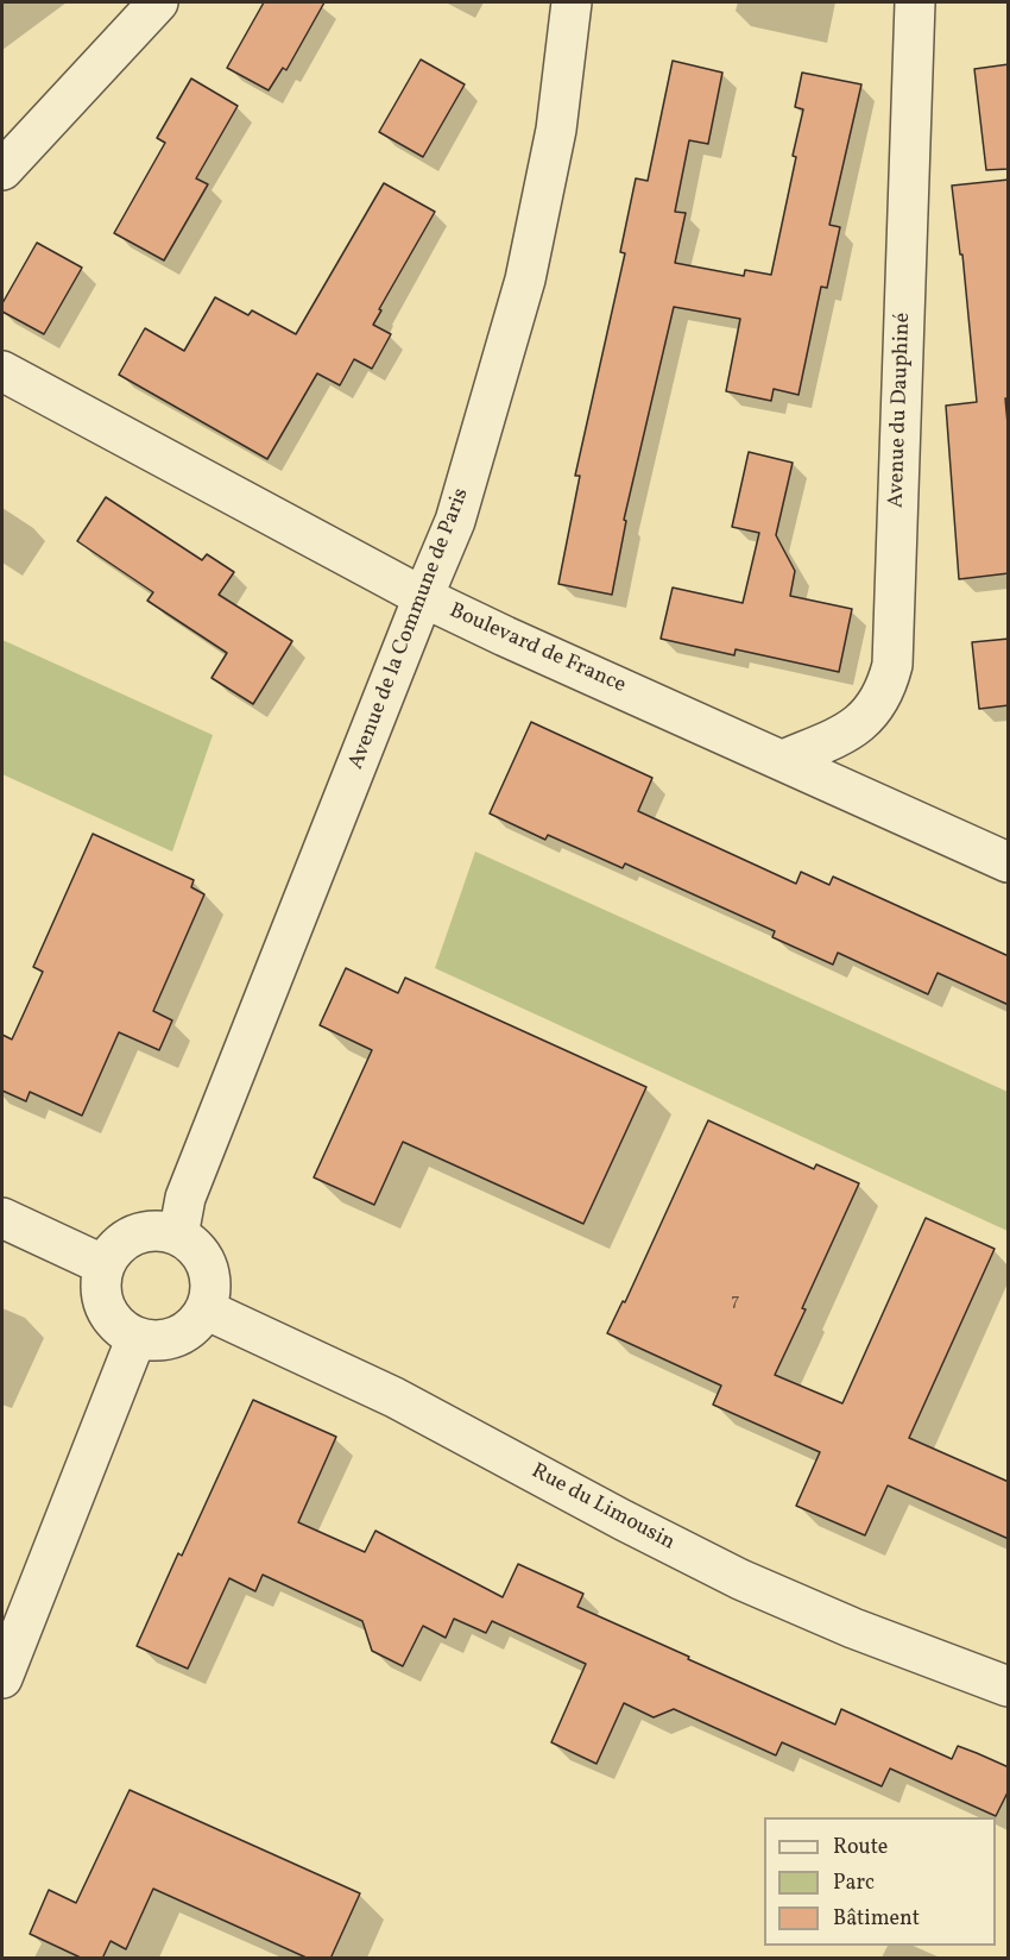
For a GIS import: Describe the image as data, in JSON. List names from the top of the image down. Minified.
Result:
{"streets":{"street":["Avenue du Dauphiné","Avenue de la Commune de Paris","Boulevard de France","Rue du Limousin"]},"crossings":[["Avenue du Dauphiné","Boulevard de France"],["Avenue de la Commune de Paris","Boulevard de France"],["Avenue de la Commune de Paris","Rue du Limousin"]],"house_numbers":["7"],"legend":["Route","Parc","Bâtiment"]}
